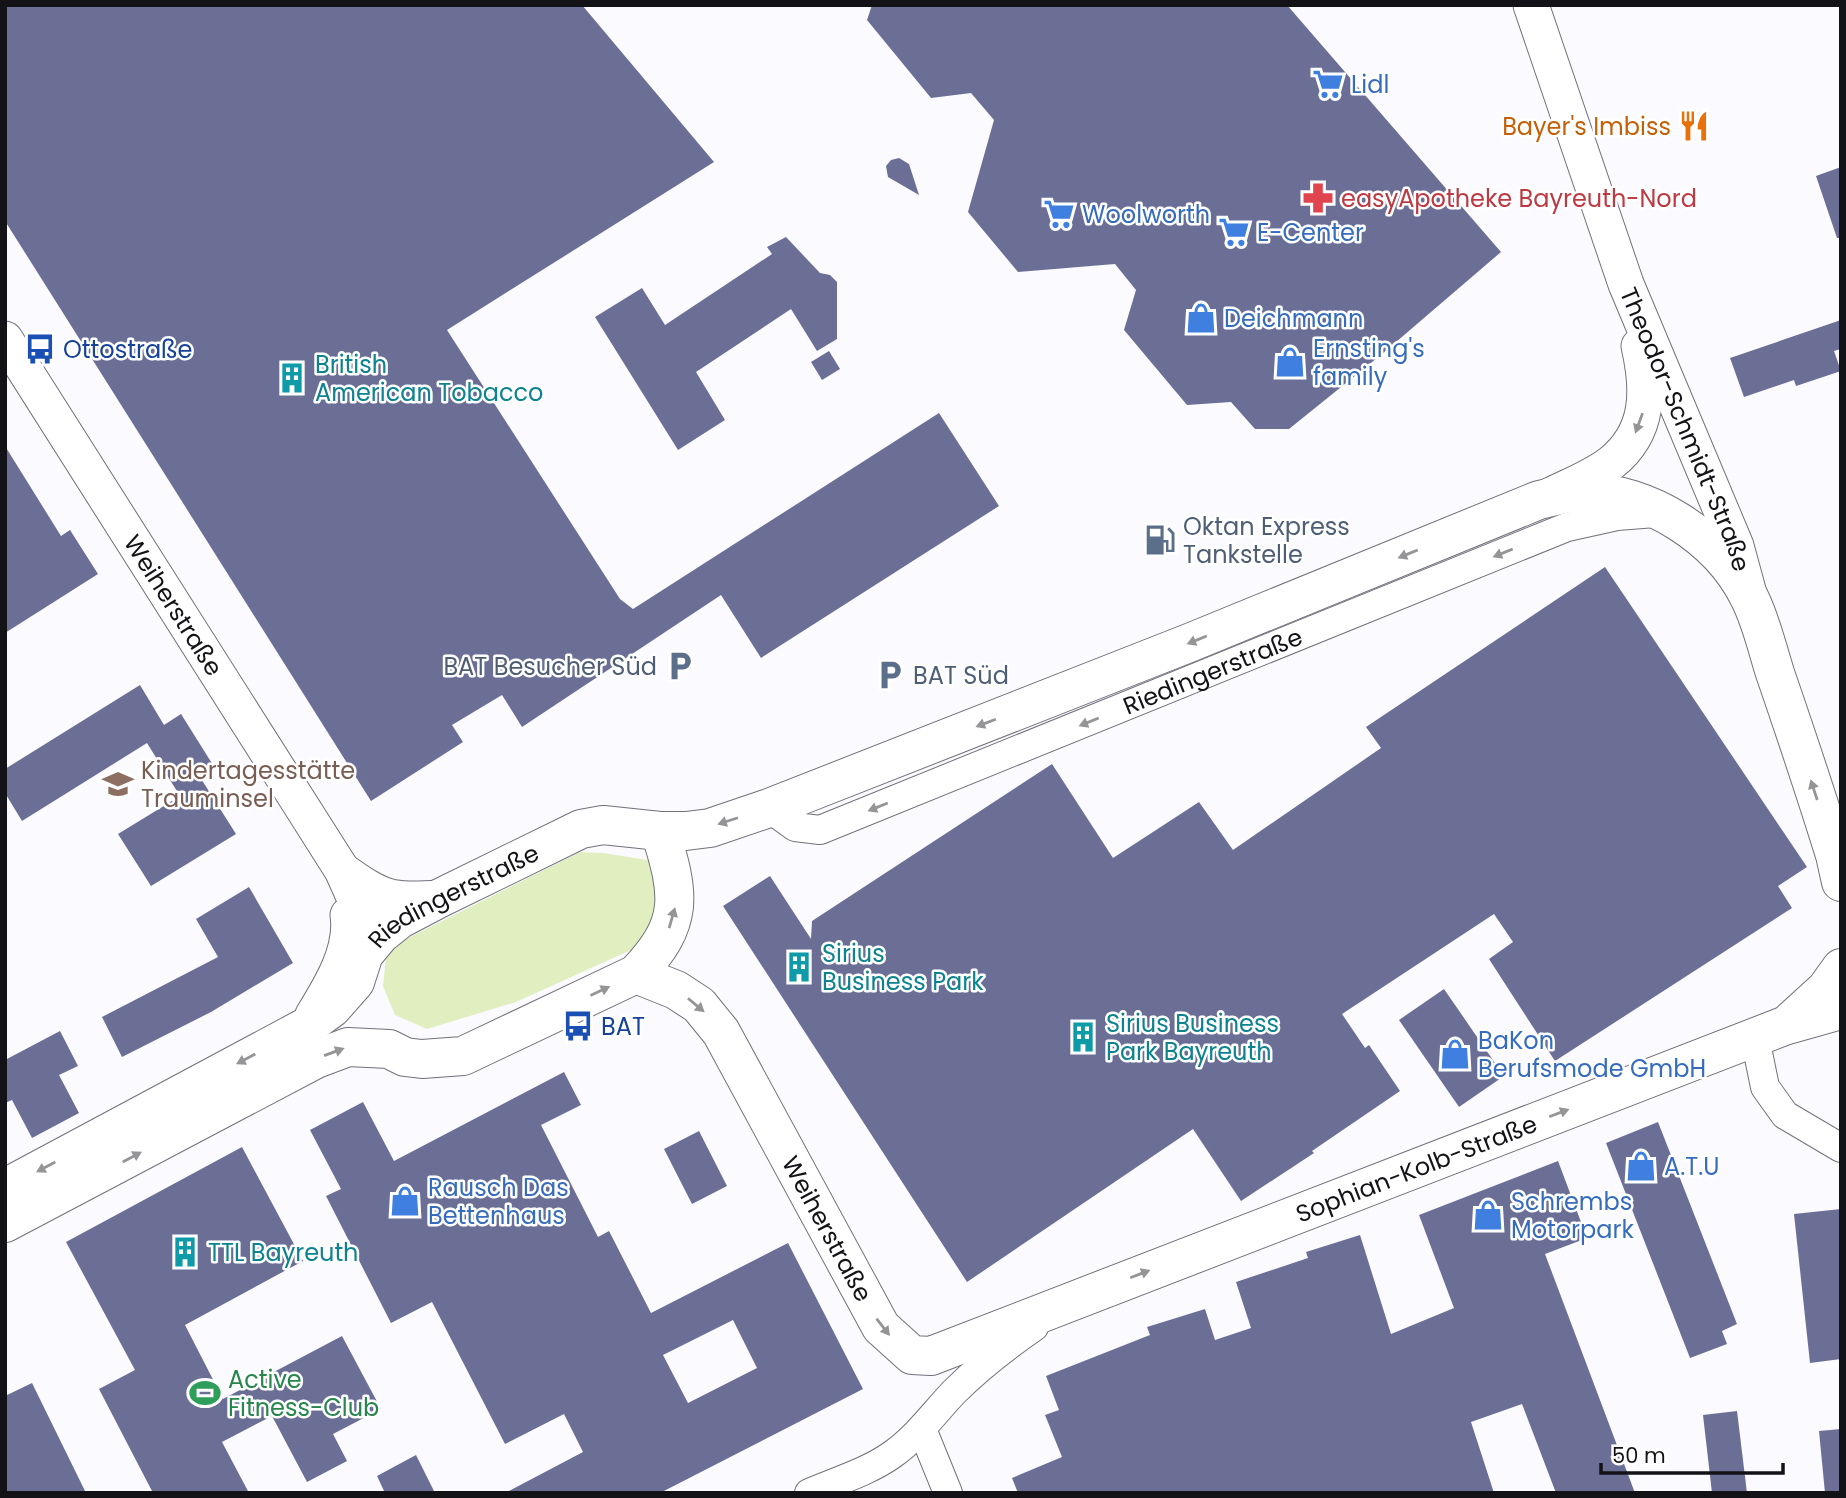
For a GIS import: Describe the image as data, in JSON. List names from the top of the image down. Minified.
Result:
{"streets":{"main road":["Theodor-Schmidt-Straße","Weiherstraße","Riedingerstraße","Sophian-Kolb-Straße"]},"crossings":[["Theodor-Schmidt-Straße","Riedingerstraße"],["Weiherstraße","Riedingerstraße"],["Weiherstraße","Sophian-Kolb-Straße"]],"one_way":["Weiherstraße","Riedingerstraße","Sophian-Kolb-Straße"],"places":{"supermarket":["Lidl","Woolworth","E-Center"],"restaurant":["Bayer's Imbiss"],"pharmacy":["easyApotheke Bayreuth-Nord"],"shop":["Deichmann","Ernsting's family","BaKon Berufsmode GmbH","A.T.U","Rausch Das Bettenhaus","Schrembs Motorpark"],"bus stop":["Ottostraße","BAT"],"building":["British American Tobacco","Sirius Business Park","Sirius Business Park Bayreuth","TTL Bayreuth"],"fuel station":["Oktan Express Tankstelle"],"parking":["BAT Besucher Süd","BAT Süd"],"school or university":["Kindertagesstätte Trauminsel"],"sports":["Active Fitness-Club"]},"scale_bar":"50 m"}
